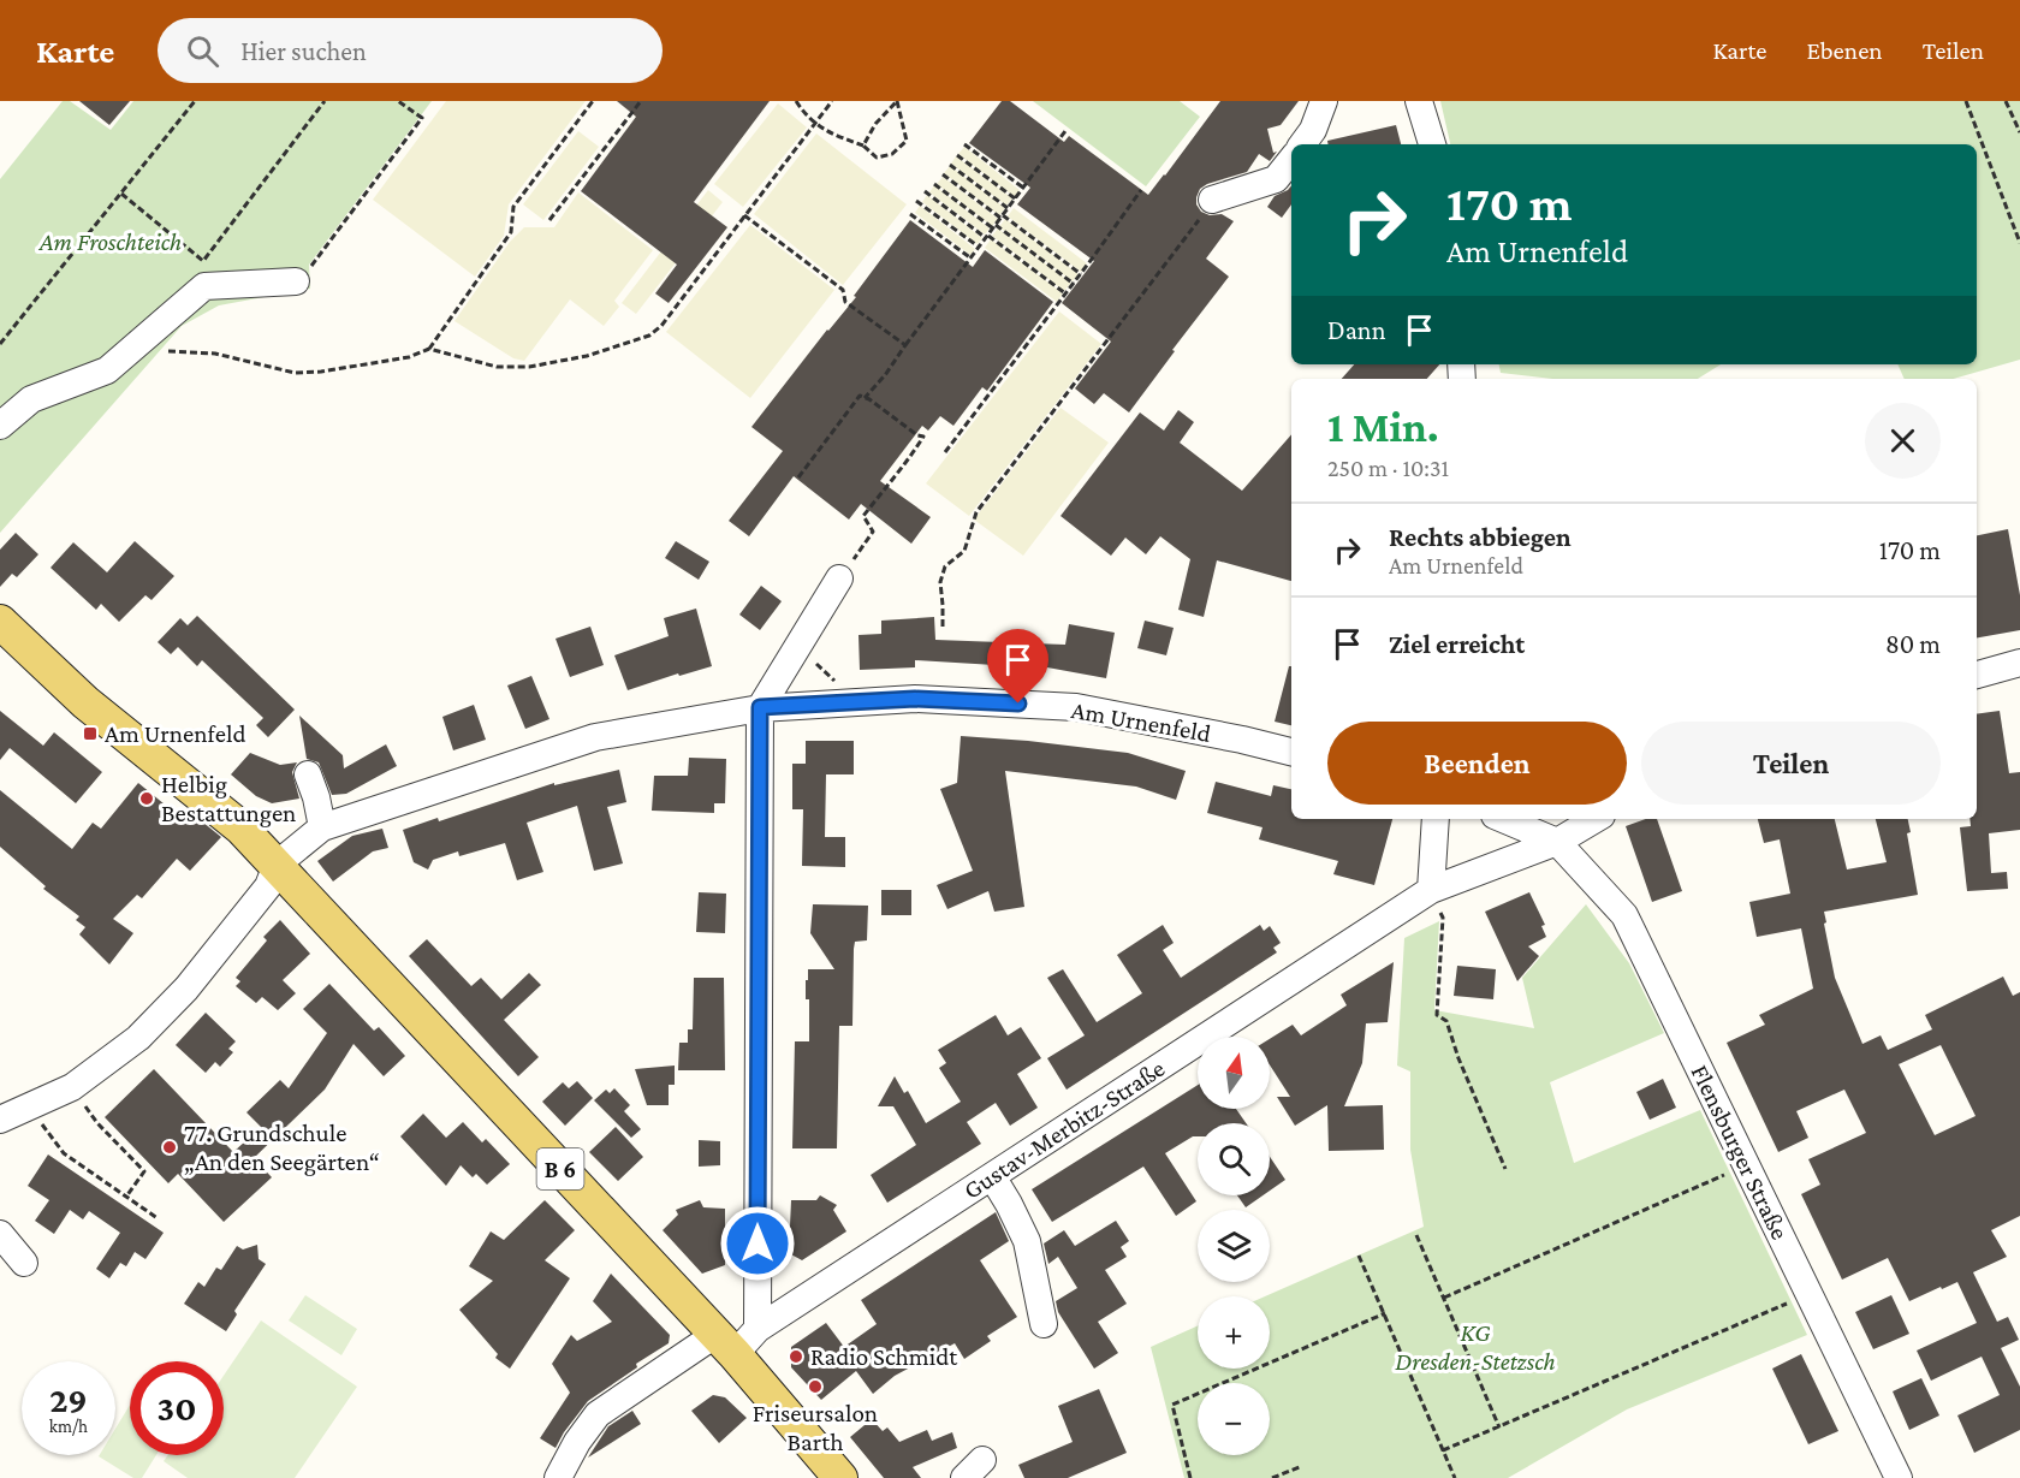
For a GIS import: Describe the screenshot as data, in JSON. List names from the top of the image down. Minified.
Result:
{"streets":{"main road":["B 6"],"street":["Am Urnenfeld","Gustav-Merbitz-Straße","Flensburger Straße"]},"crossings":[["Am Urnenfeld","B 6"],["Gustav-Merbitz-Straße","Flensburger Straße"],["Gustav-Merbitz-Straße","B 6"]],"parks":["Am Froschteich","KG Dresden-Stetzsch"],"places":{"transit":["Am Urnenfeld"],"other":["Helbig Bestattungen","77. Grundschule „An den Seegärten“","Radio Schmidt","Friseursalon Barth"]},"north":"top","page":{"header":"Karte","search":"Hier suchen","nav":["Karte","Ebenen","Teilen"],"turn":["170 m","Am Urnenfeld"],"then":"Dann","heading":["1 Min.","250 m · 10:31"],"list":[{"name":"Rechts abbiegen","note":"Am Urnenfeld","value":"170 m"},{"name":"Ziel erreicht","value":"80 m"}],"buttons":["Beenden","Teilen"],"map_buttons":["+","−"],"speed":"29 km/h","limit":"30"}}
